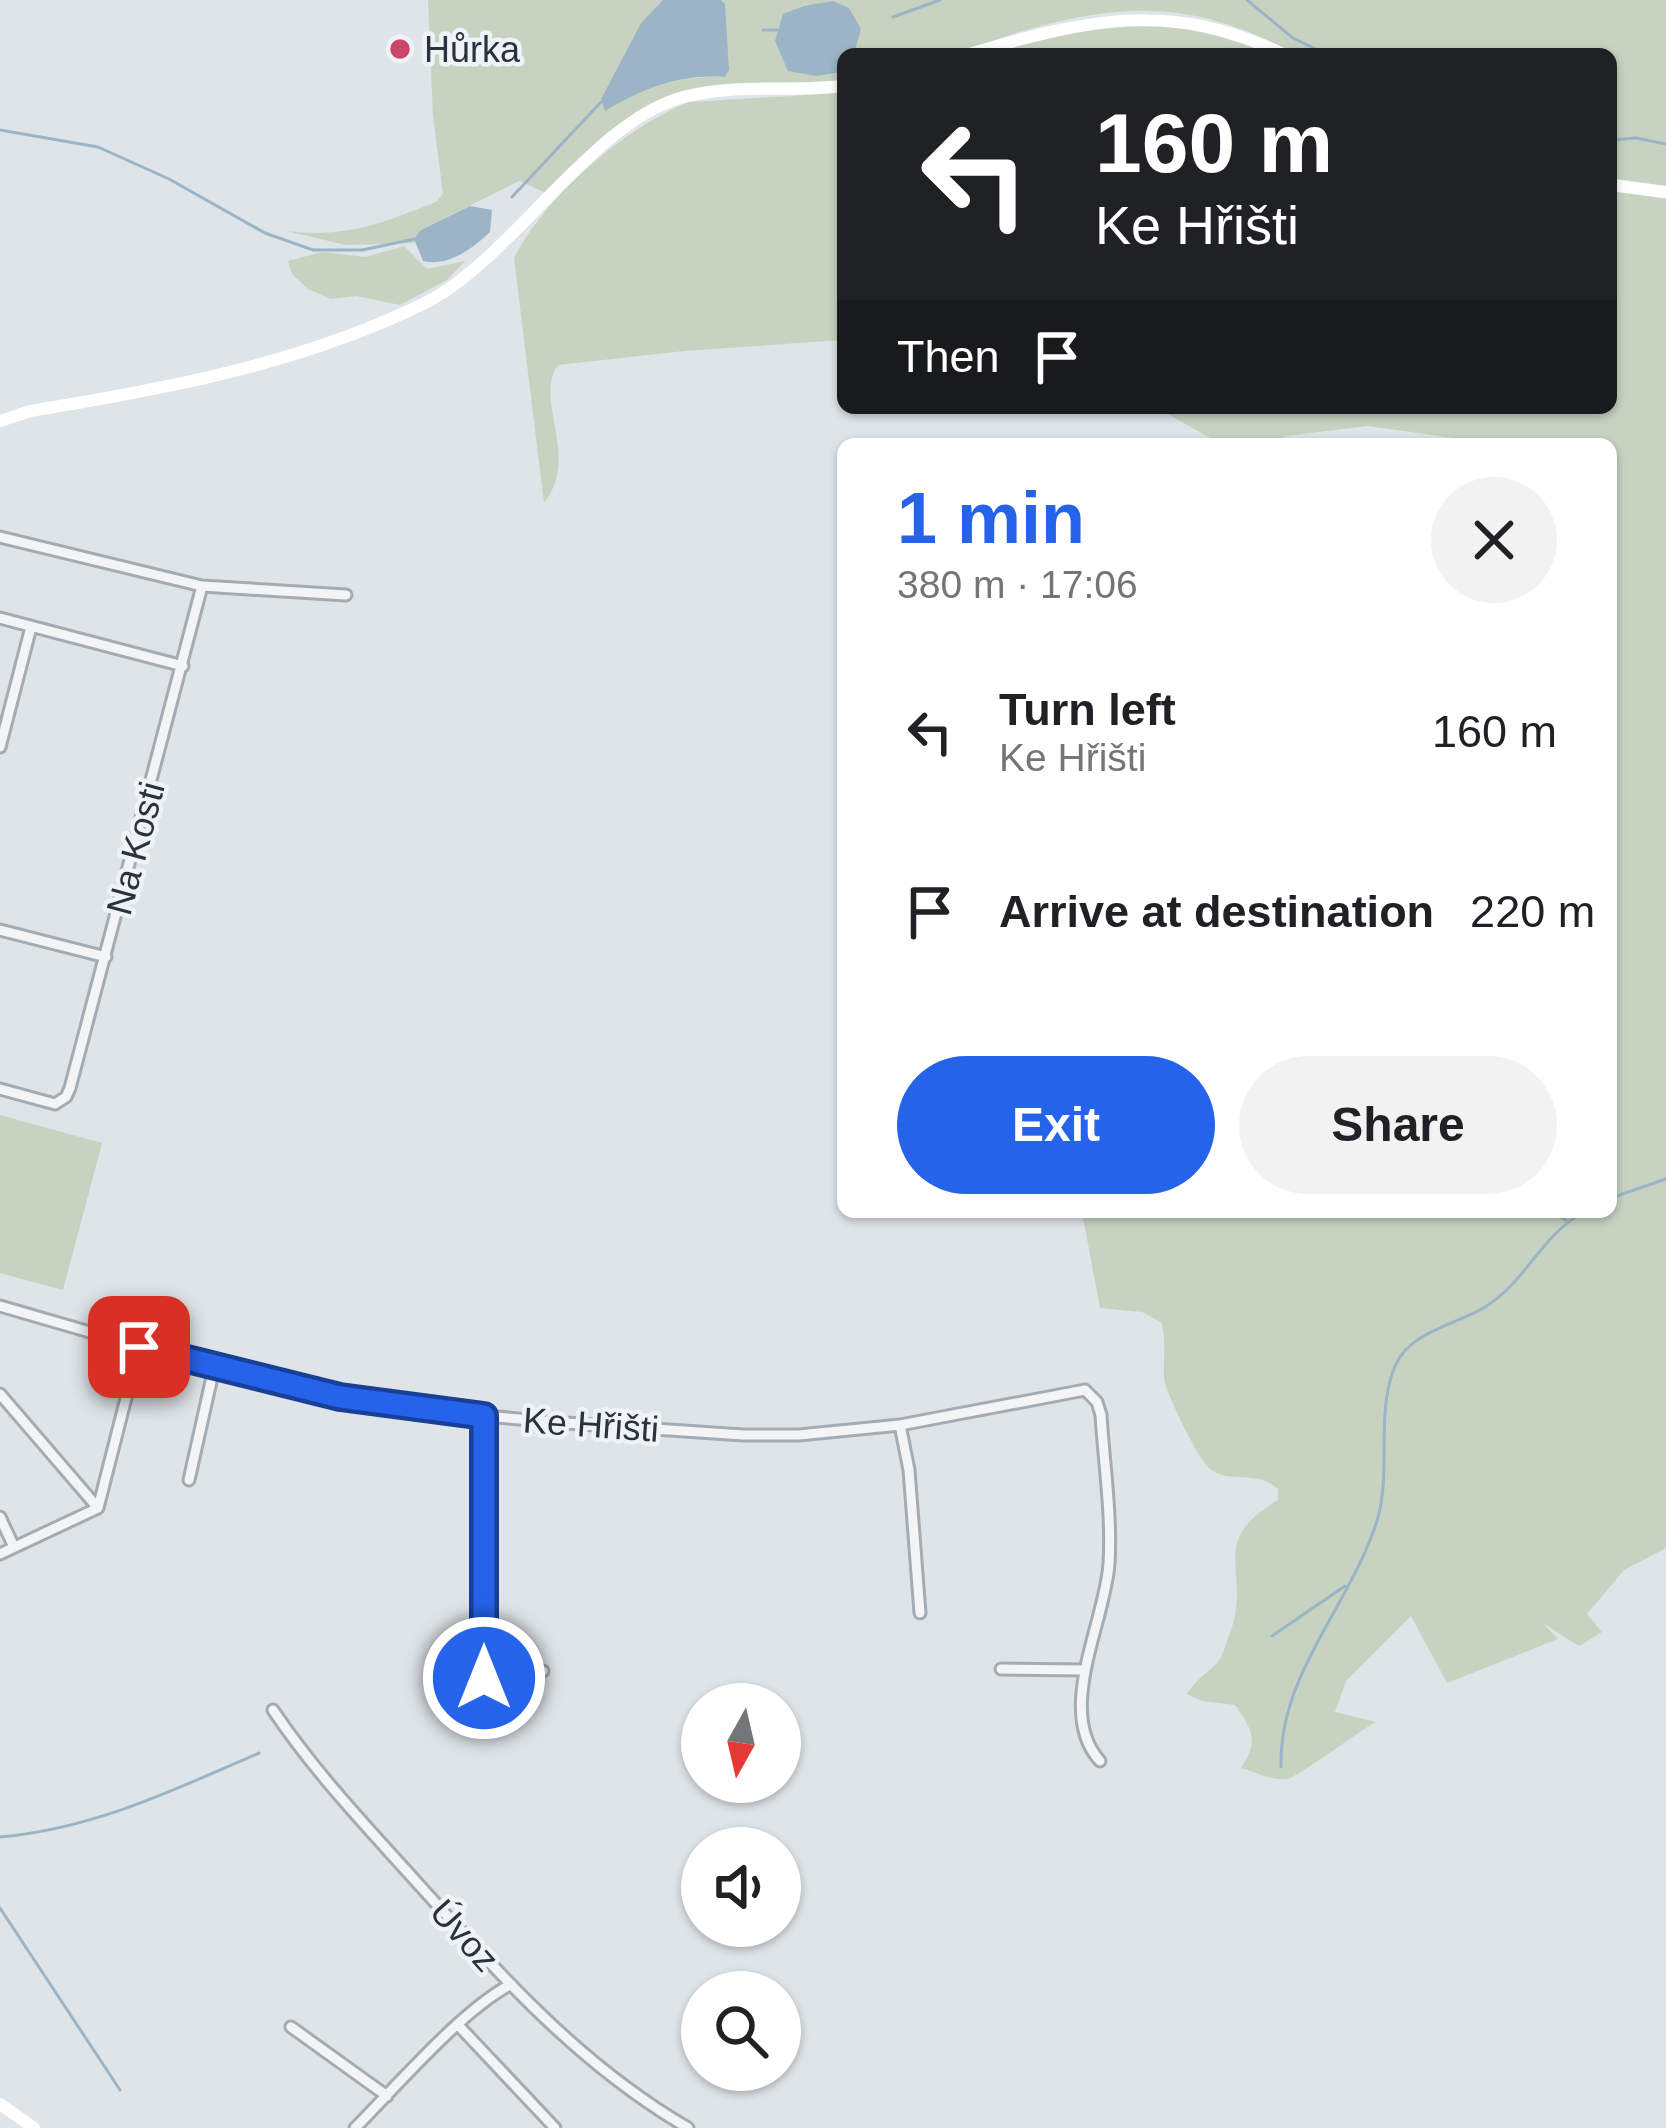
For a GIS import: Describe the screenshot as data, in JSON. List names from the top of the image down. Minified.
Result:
{"streets":{"street":["Na Kosti","Ke Hřišti","Úvoz"]},"places":["Hůrka"],"north":"bottom","page":{"turn":["160 m","Ke Hřišti"],"then":"Then","heading":["1 min","380 m · 17:06"],"list":[{"name":"Turn left","note":"Ke Hřišti","value":"160 m"},{"name":"Arrive at destination","value":"220 m"}],"buttons":["Exit","Share"]}}
